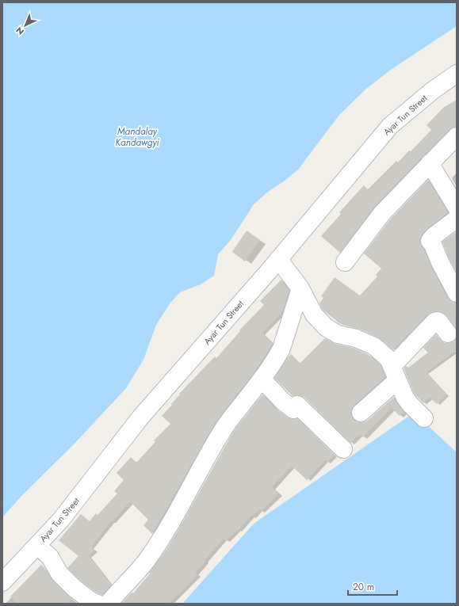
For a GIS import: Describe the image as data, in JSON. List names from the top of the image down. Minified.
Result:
{"streets":{"street":["Ayar Tun Street"]},"water":["Mandalay Kandawgyi"],"scale_bar":"20 m","north":"bottom left"}
